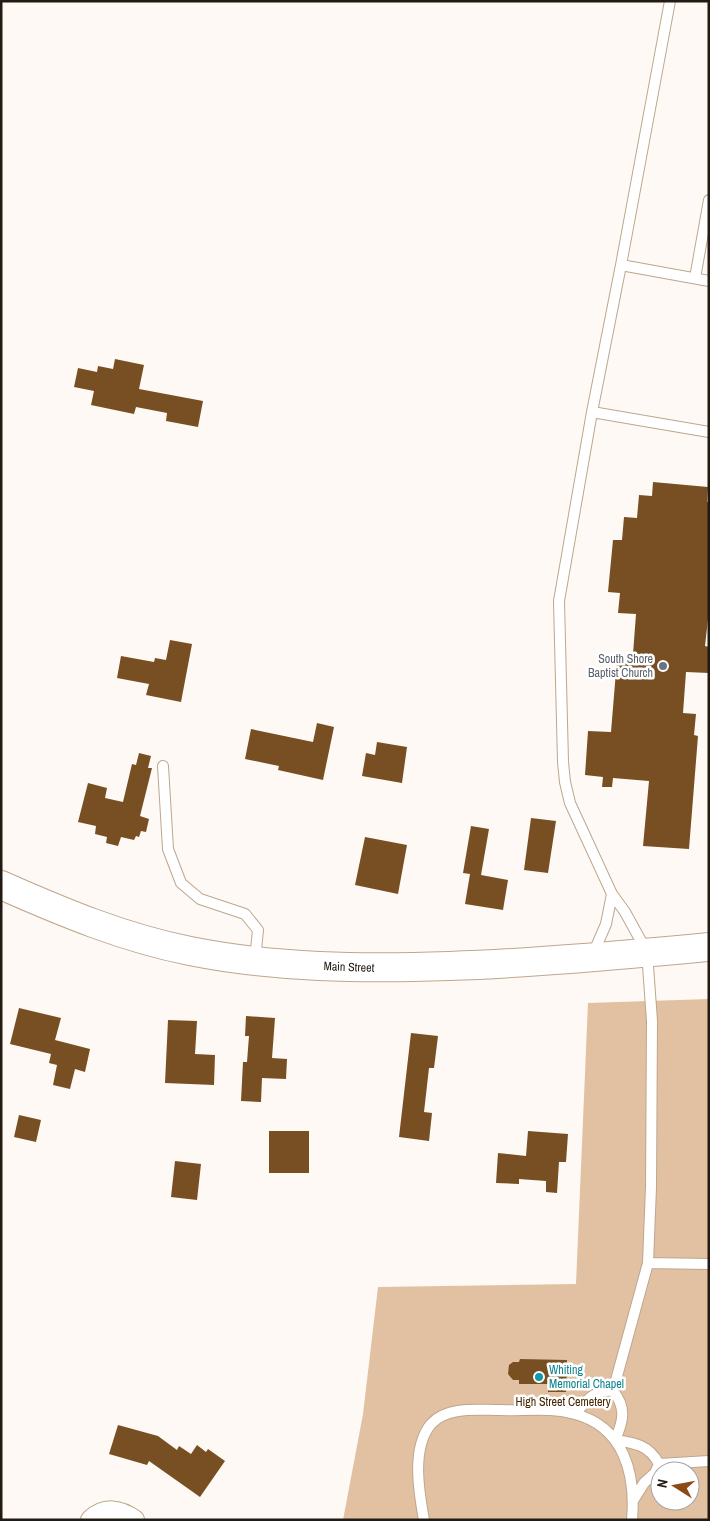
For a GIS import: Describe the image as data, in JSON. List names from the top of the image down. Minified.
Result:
{"streets":{"main road":["Main Street"]},"parks":["High Street Cemetery"],"places":["South Shore Baptist Church","Whiting Memorial Chapel"],"north":"left"}
